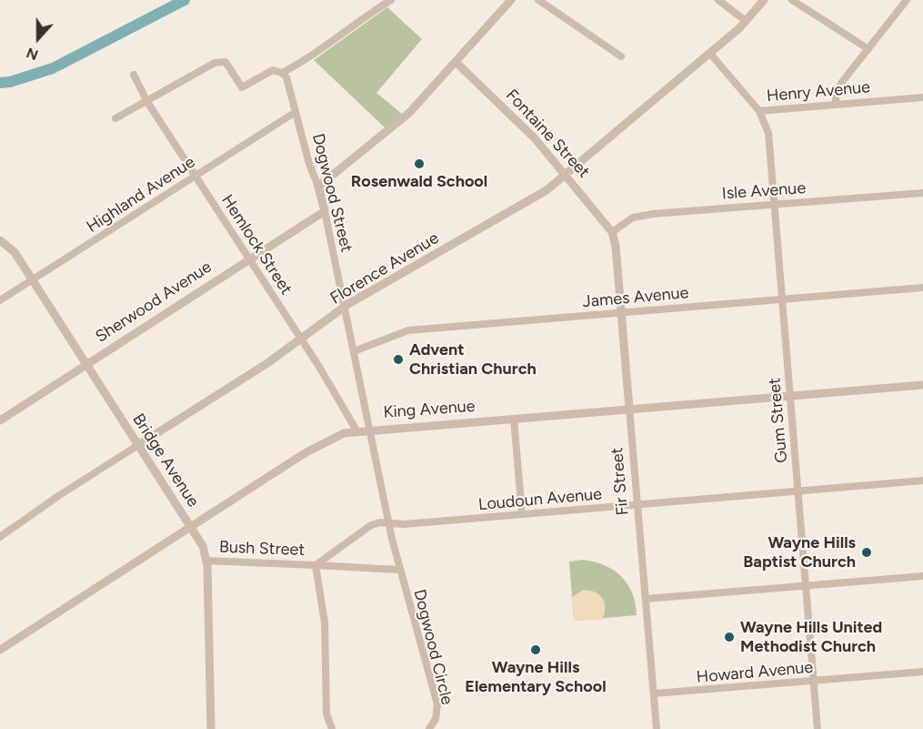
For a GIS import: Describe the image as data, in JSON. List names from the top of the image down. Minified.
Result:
{"streets":{"street":["Henry Avenue","Fontaine Street","Isle Avenue","Dogwood Street","Highland Avenue","Hemlock Street","Florence Avenue","James Avenue","Sherwood Avenue","King Avenue","Gum Street","Bridge Avenue","Fir Street","Loudoun Avenue","Bush Street","Dogwood Circle","Howard Avenue"]},"crossings":[["Henry Avenue","Florence Avenue"],["Henry Avenue","Gum Street"],["Fontaine Street","Isle Avenue"],["Fontaine Street","Florence Avenue"],["Fontaine Street","Fir Street"],["Isle Avenue","Gum Street"],["Isle Avenue","Fir Street"],["Dogwood Street","Highland Avenue"],["Dogwood Street","Florence Avenue"],["Dogwood Street","James Avenue"],["Dogwood Street","Sherwood Avenue"],["Dogwood Street","King Avenue"],["Dogwood Street","Loudoun Avenue"],["Dogwood Street","Bush Street"],["Dogwood Street","Dogwood Circle"],["Highland Avenue","Hemlock Street"],["Highland Avenue","Bridge Avenue"],["Hemlock Street","Florence Avenue"],["Hemlock Street","Sherwood Avenue"],["Hemlock Street","King Avenue"],["Florence Avenue","Bridge Avenue"],["James Avenue","Gum Street"],["James Avenue","Fir Street"],["Sherwood Avenue","Bridge Avenue"],["King Avenue","Gum Street"],["King Avenue","Bridge Avenue"],["King Avenue","Fir Street"],["Gum Street","Loudoun Avenue"],["Gum Street","Howard Avenue"],["Bridge Avenue","Bush Street"],["Fir Street","Loudoun Avenue"],["Fir Street","Howard Avenue"],["Loudoun Avenue","Bush Street"],["Bush Street","Dogwood Circle"]],"places":["Rosenwald School","Advent Christian Church","Wayne Hills Baptist Church","Wayne Hills United Methodist Church","Wayne Hills Elementary School"],"north":"bottom"}
